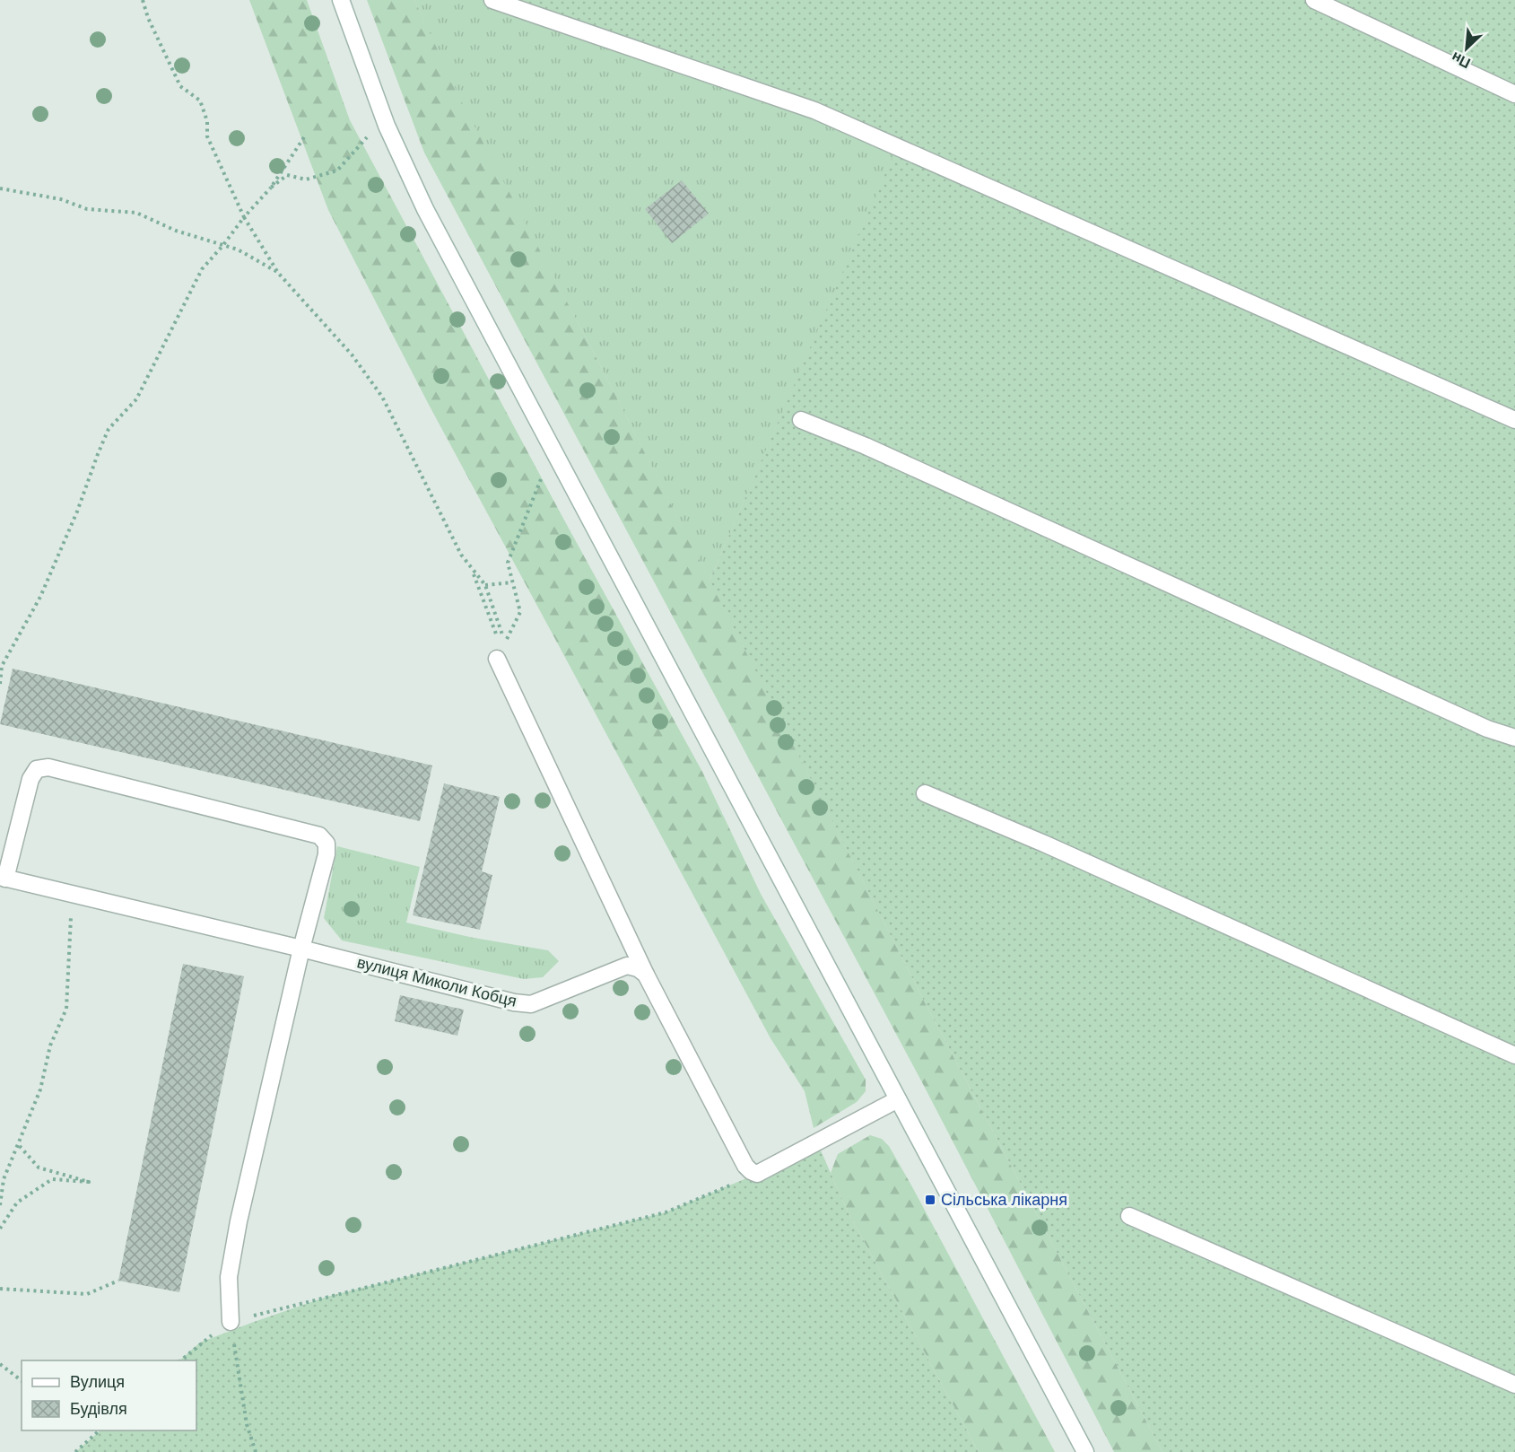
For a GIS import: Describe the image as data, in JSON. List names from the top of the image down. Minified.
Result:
{"streets":{"main road":["вулиця Миколи Кобця"]},"places":{"transit":["Сільська лікарня"]},"legend":["Вулиця","Будівля"],"north":"bottom left"}
